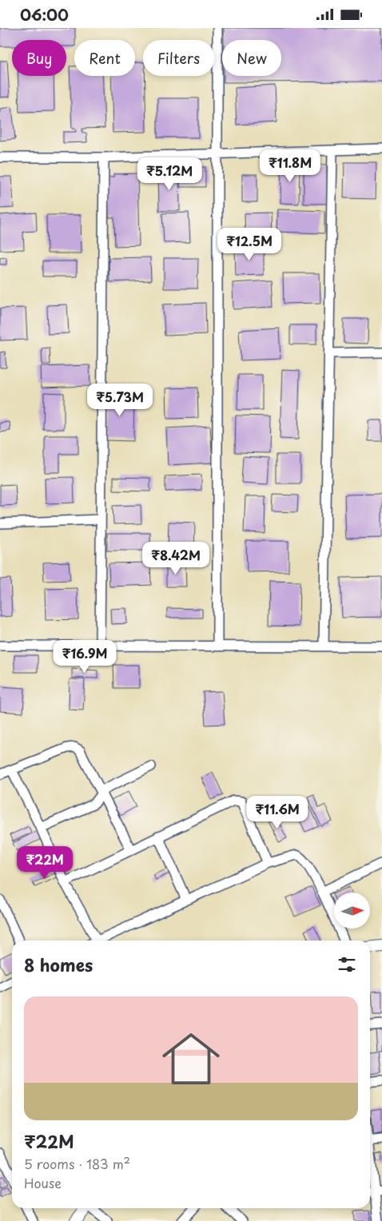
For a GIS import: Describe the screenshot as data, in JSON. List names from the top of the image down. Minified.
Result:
{"north":"right","page":{"status":"06:00","chip":["Buy","Rent","Filters","New"],"price":["₹11.8M","₹5.12M","₹12.5M","₹5.73M","₹8.42M","₹16.9M","₹11.6M","₹22M"],"heading":"8 homes","list":[{"name":"₹22M","note":"5 rooms · 183 m² · House"}]}}
